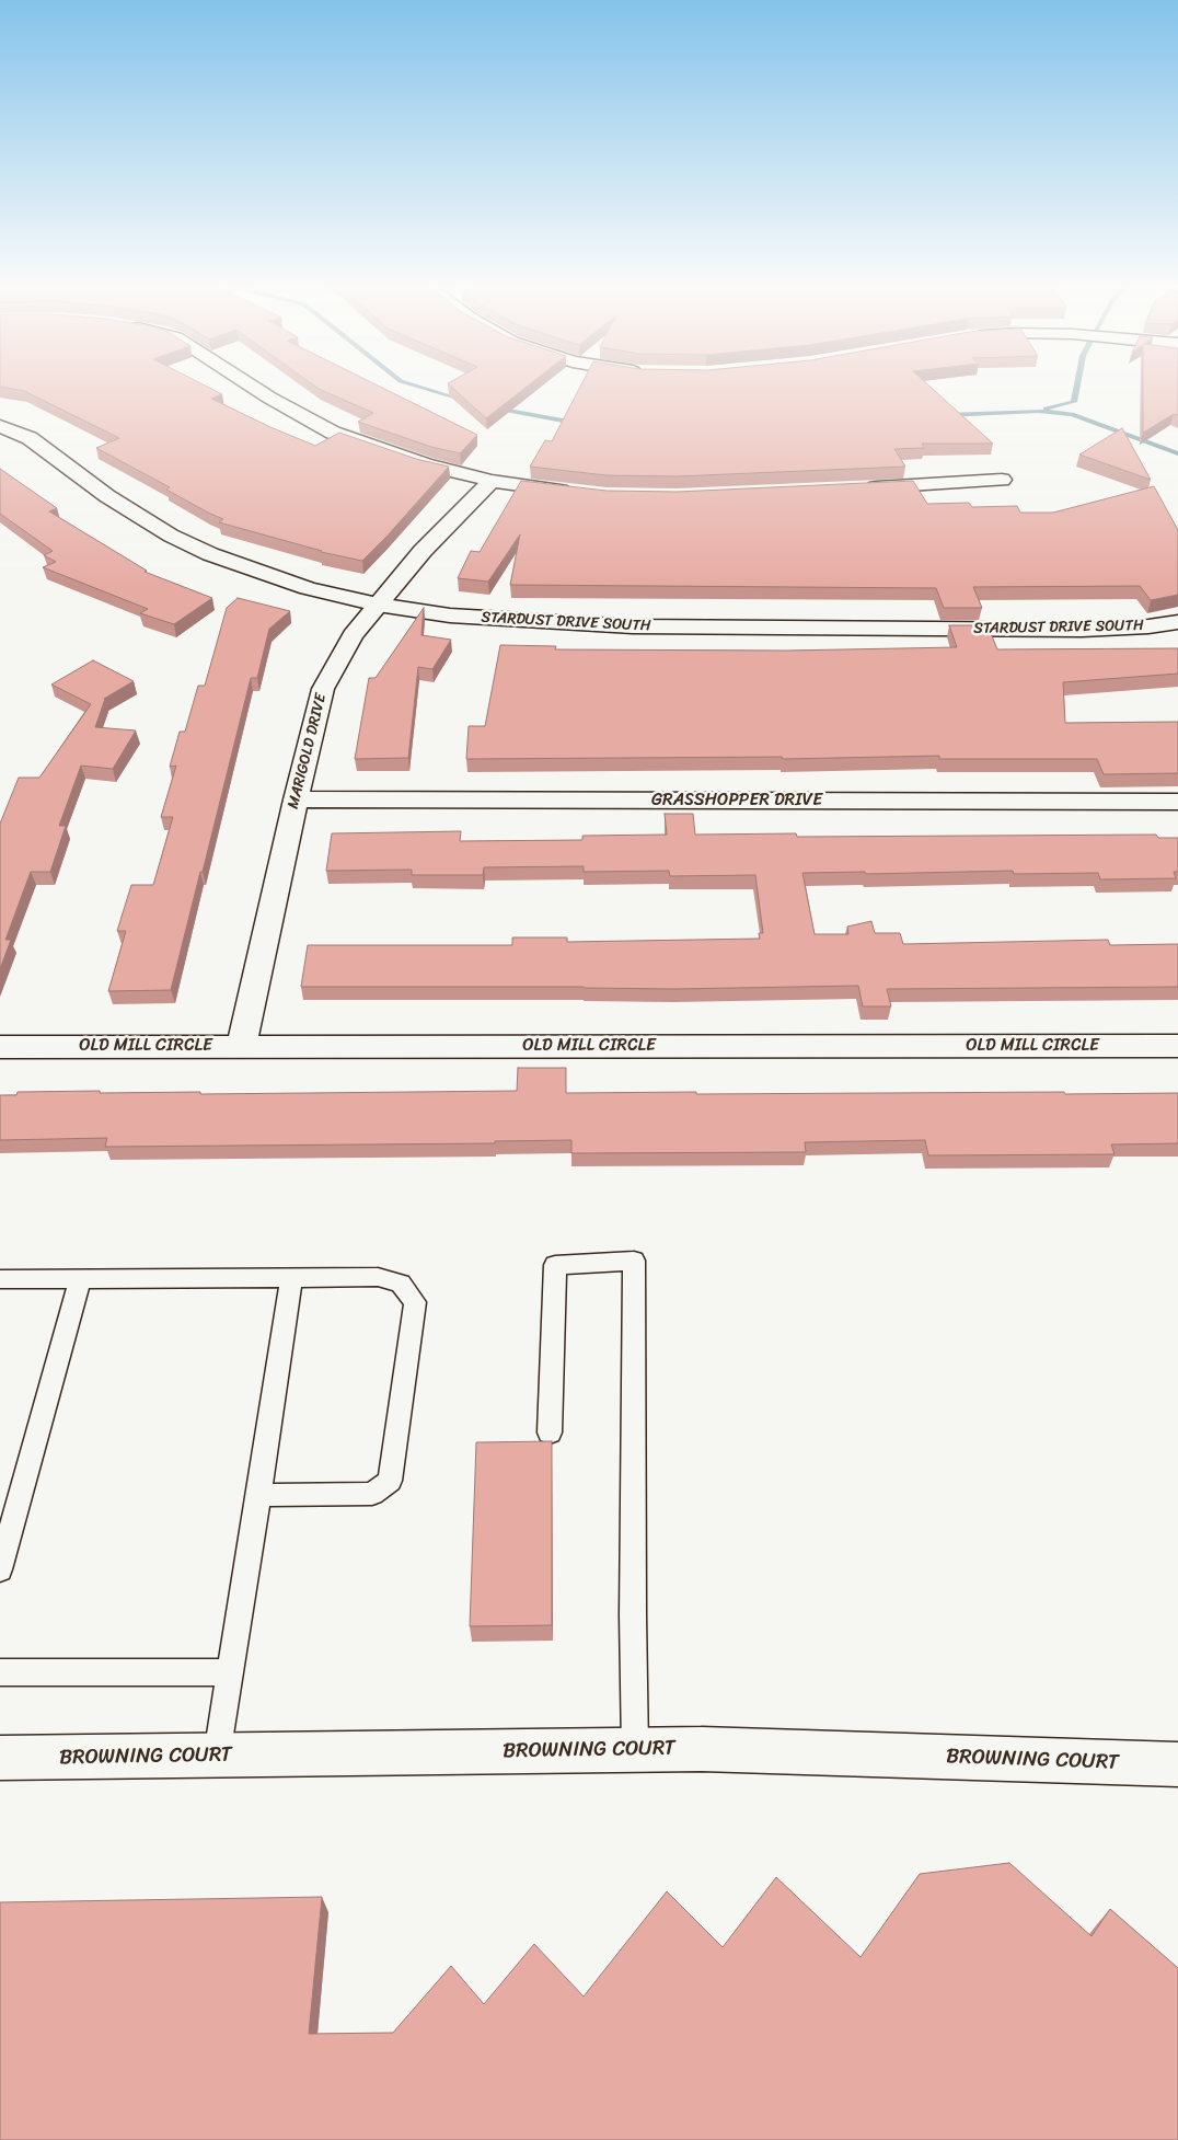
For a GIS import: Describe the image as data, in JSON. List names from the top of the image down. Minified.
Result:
{"streets":{"street":["STARDUST DRIVE SOUTH","MARIGOLD DRIVE","GRASSHOPPER DRIVE","OLD MILL CIRCLE","BROWNING COURT"]},"crossings":[["STARDUST DRIVE SOUTH","MARIGOLD DRIVE"],["MARIGOLD DRIVE","GRASSHOPPER DRIVE"],["MARIGOLD DRIVE","OLD MILL CIRCLE"]]}
